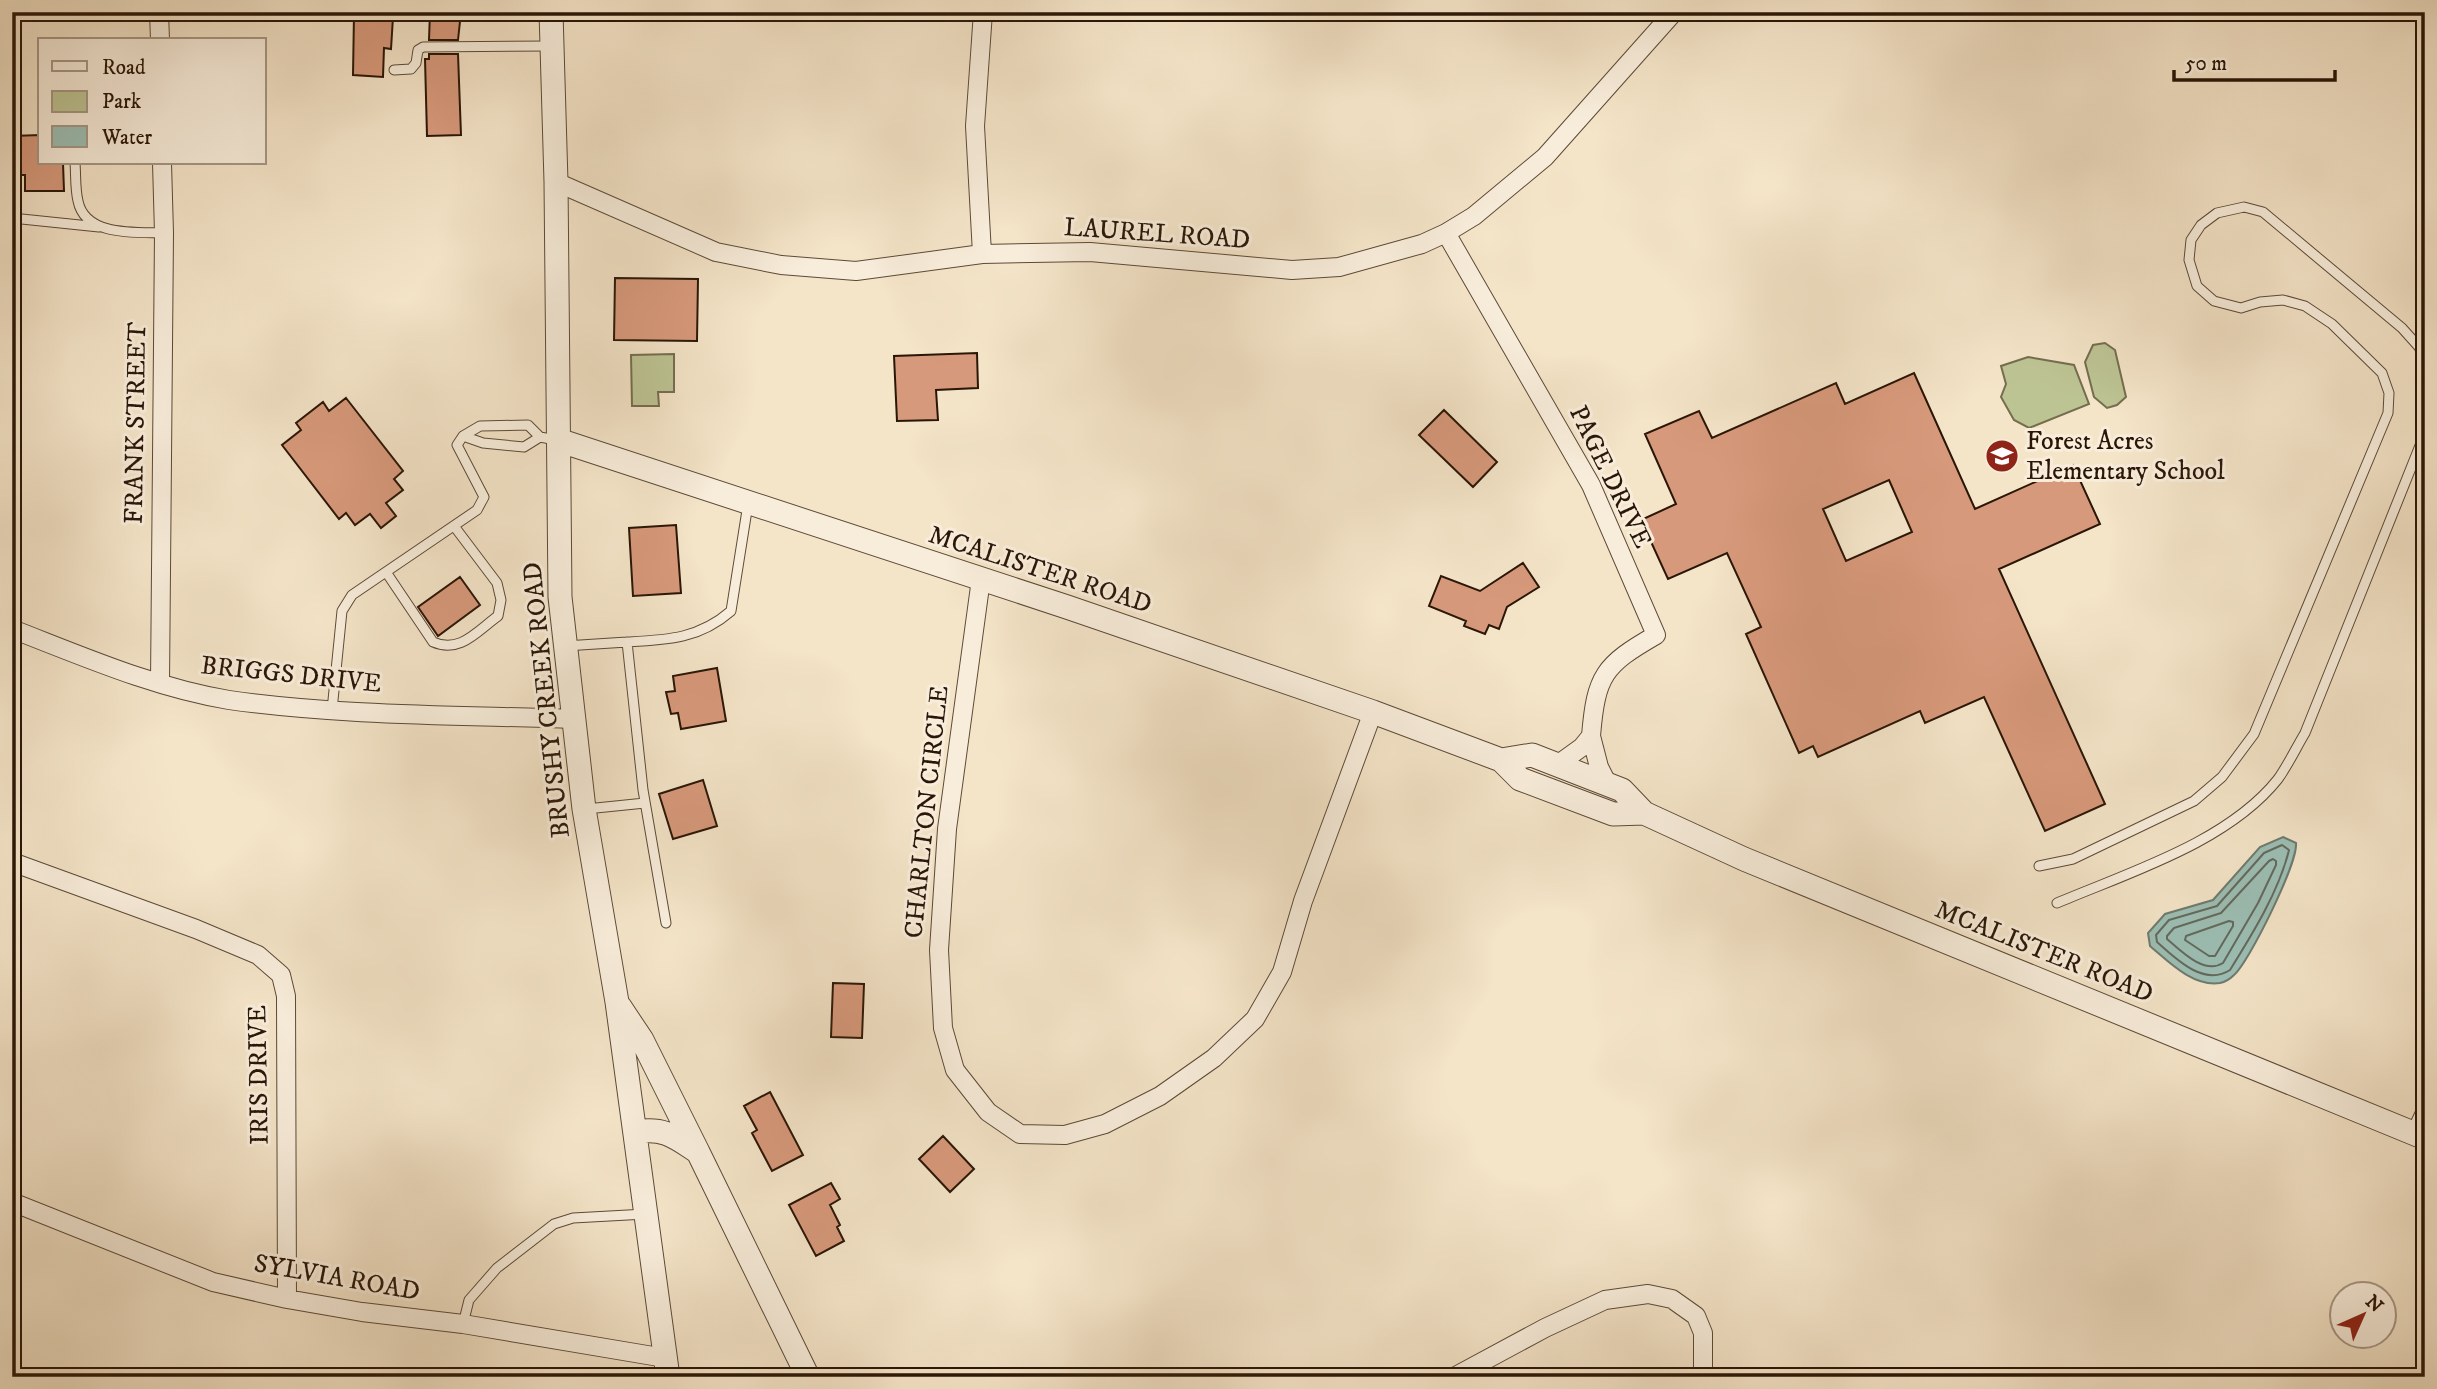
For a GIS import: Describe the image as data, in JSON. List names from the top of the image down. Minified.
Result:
{"streets":{"street":["LAUREL ROAD","FRANK STREET","PAGE DRIVE","MCALISTER ROAD","BRIGGS DRIVE","BRUSHY CREEK ROAD","CHARLTON CIRCLE","IRIS DRIVE","SYLVIA ROAD"]},"crossings":[["LAUREL ROAD","PAGE DRIVE"],["LAUREL ROAD","BRUSHY CREEK ROAD"],["FRANK STREET","BRIGGS DRIVE"],["PAGE DRIVE","MCALISTER ROAD"],["MCALISTER ROAD","BRUSHY CREEK ROAD"],["MCALISTER ROAD","CHARLTON CIRCLE"],["BRIGGS DRIVE","BRUSHY CREEK ROAD"],["BRUSHY CREEK ROAD","SYLVIA ROAD"],["IRIS DRIVE","SYLVIA ROAD"]],"places":{"school or university":["Forest Acres Elementary School"]},"legend":["Road","Park","Water"],"scale_bar":"50 m","north":"top right"}
